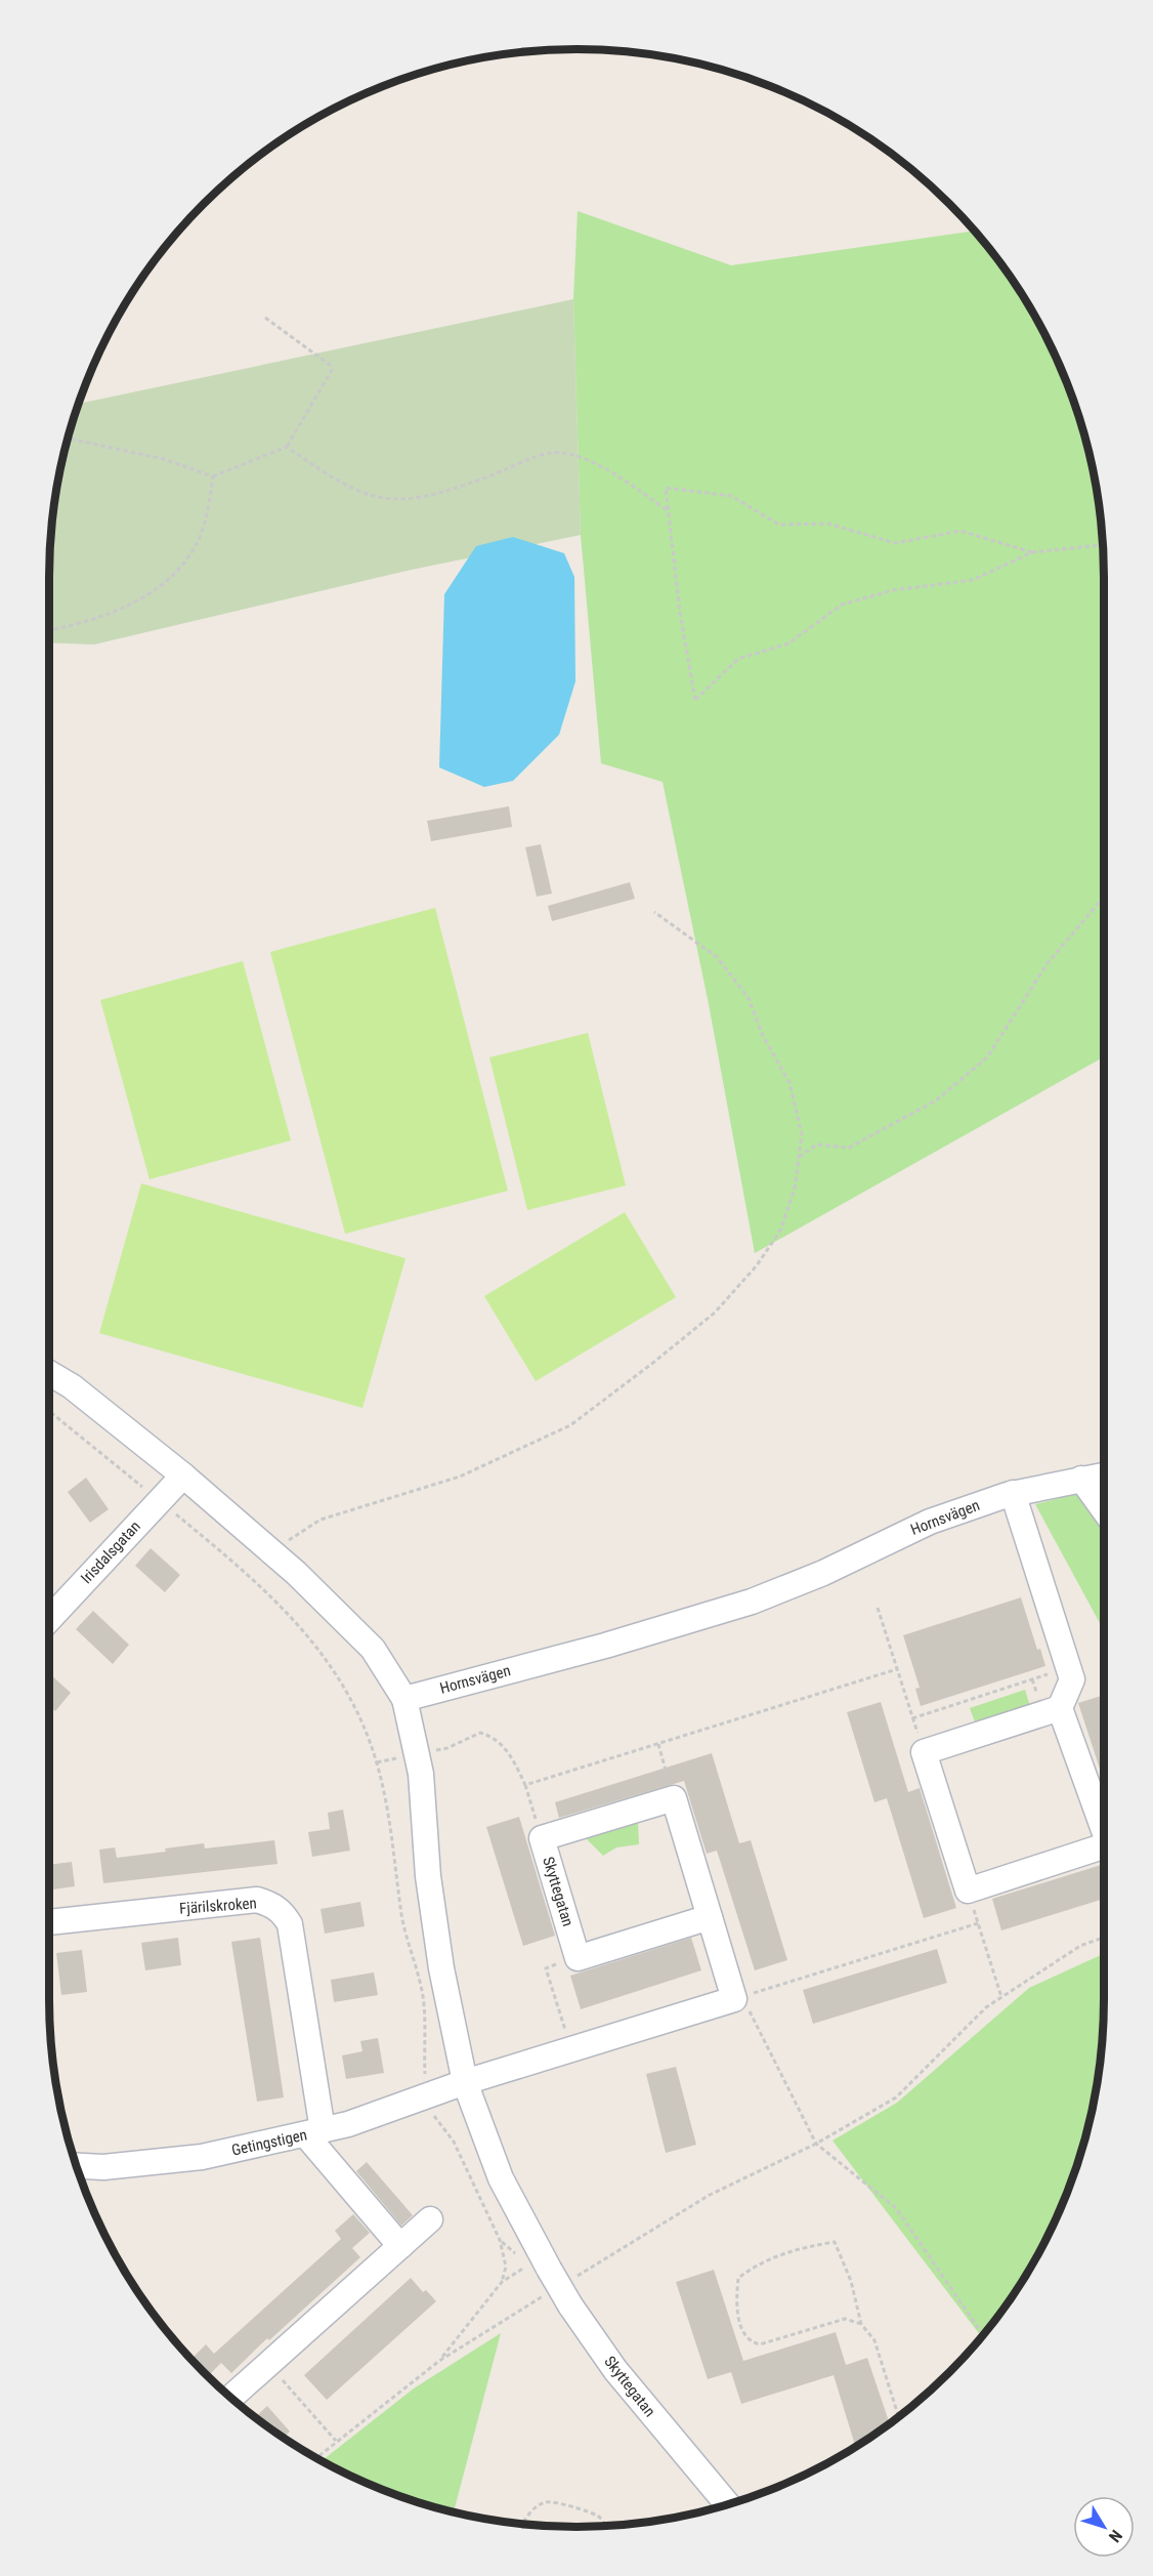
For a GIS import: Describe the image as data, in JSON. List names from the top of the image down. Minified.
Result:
{"streets":{"street":["Hornsvägen","Irisdalsgatan","Skyttegatan","Fjärilskroken","Getingstigen"]},"crossings":[["Hornsvägen","Skyttegatan"],["Skyttegatan","Getingstigen"],["Fjärilskroken","Getingstigen"]],"north":"bottom right"}
